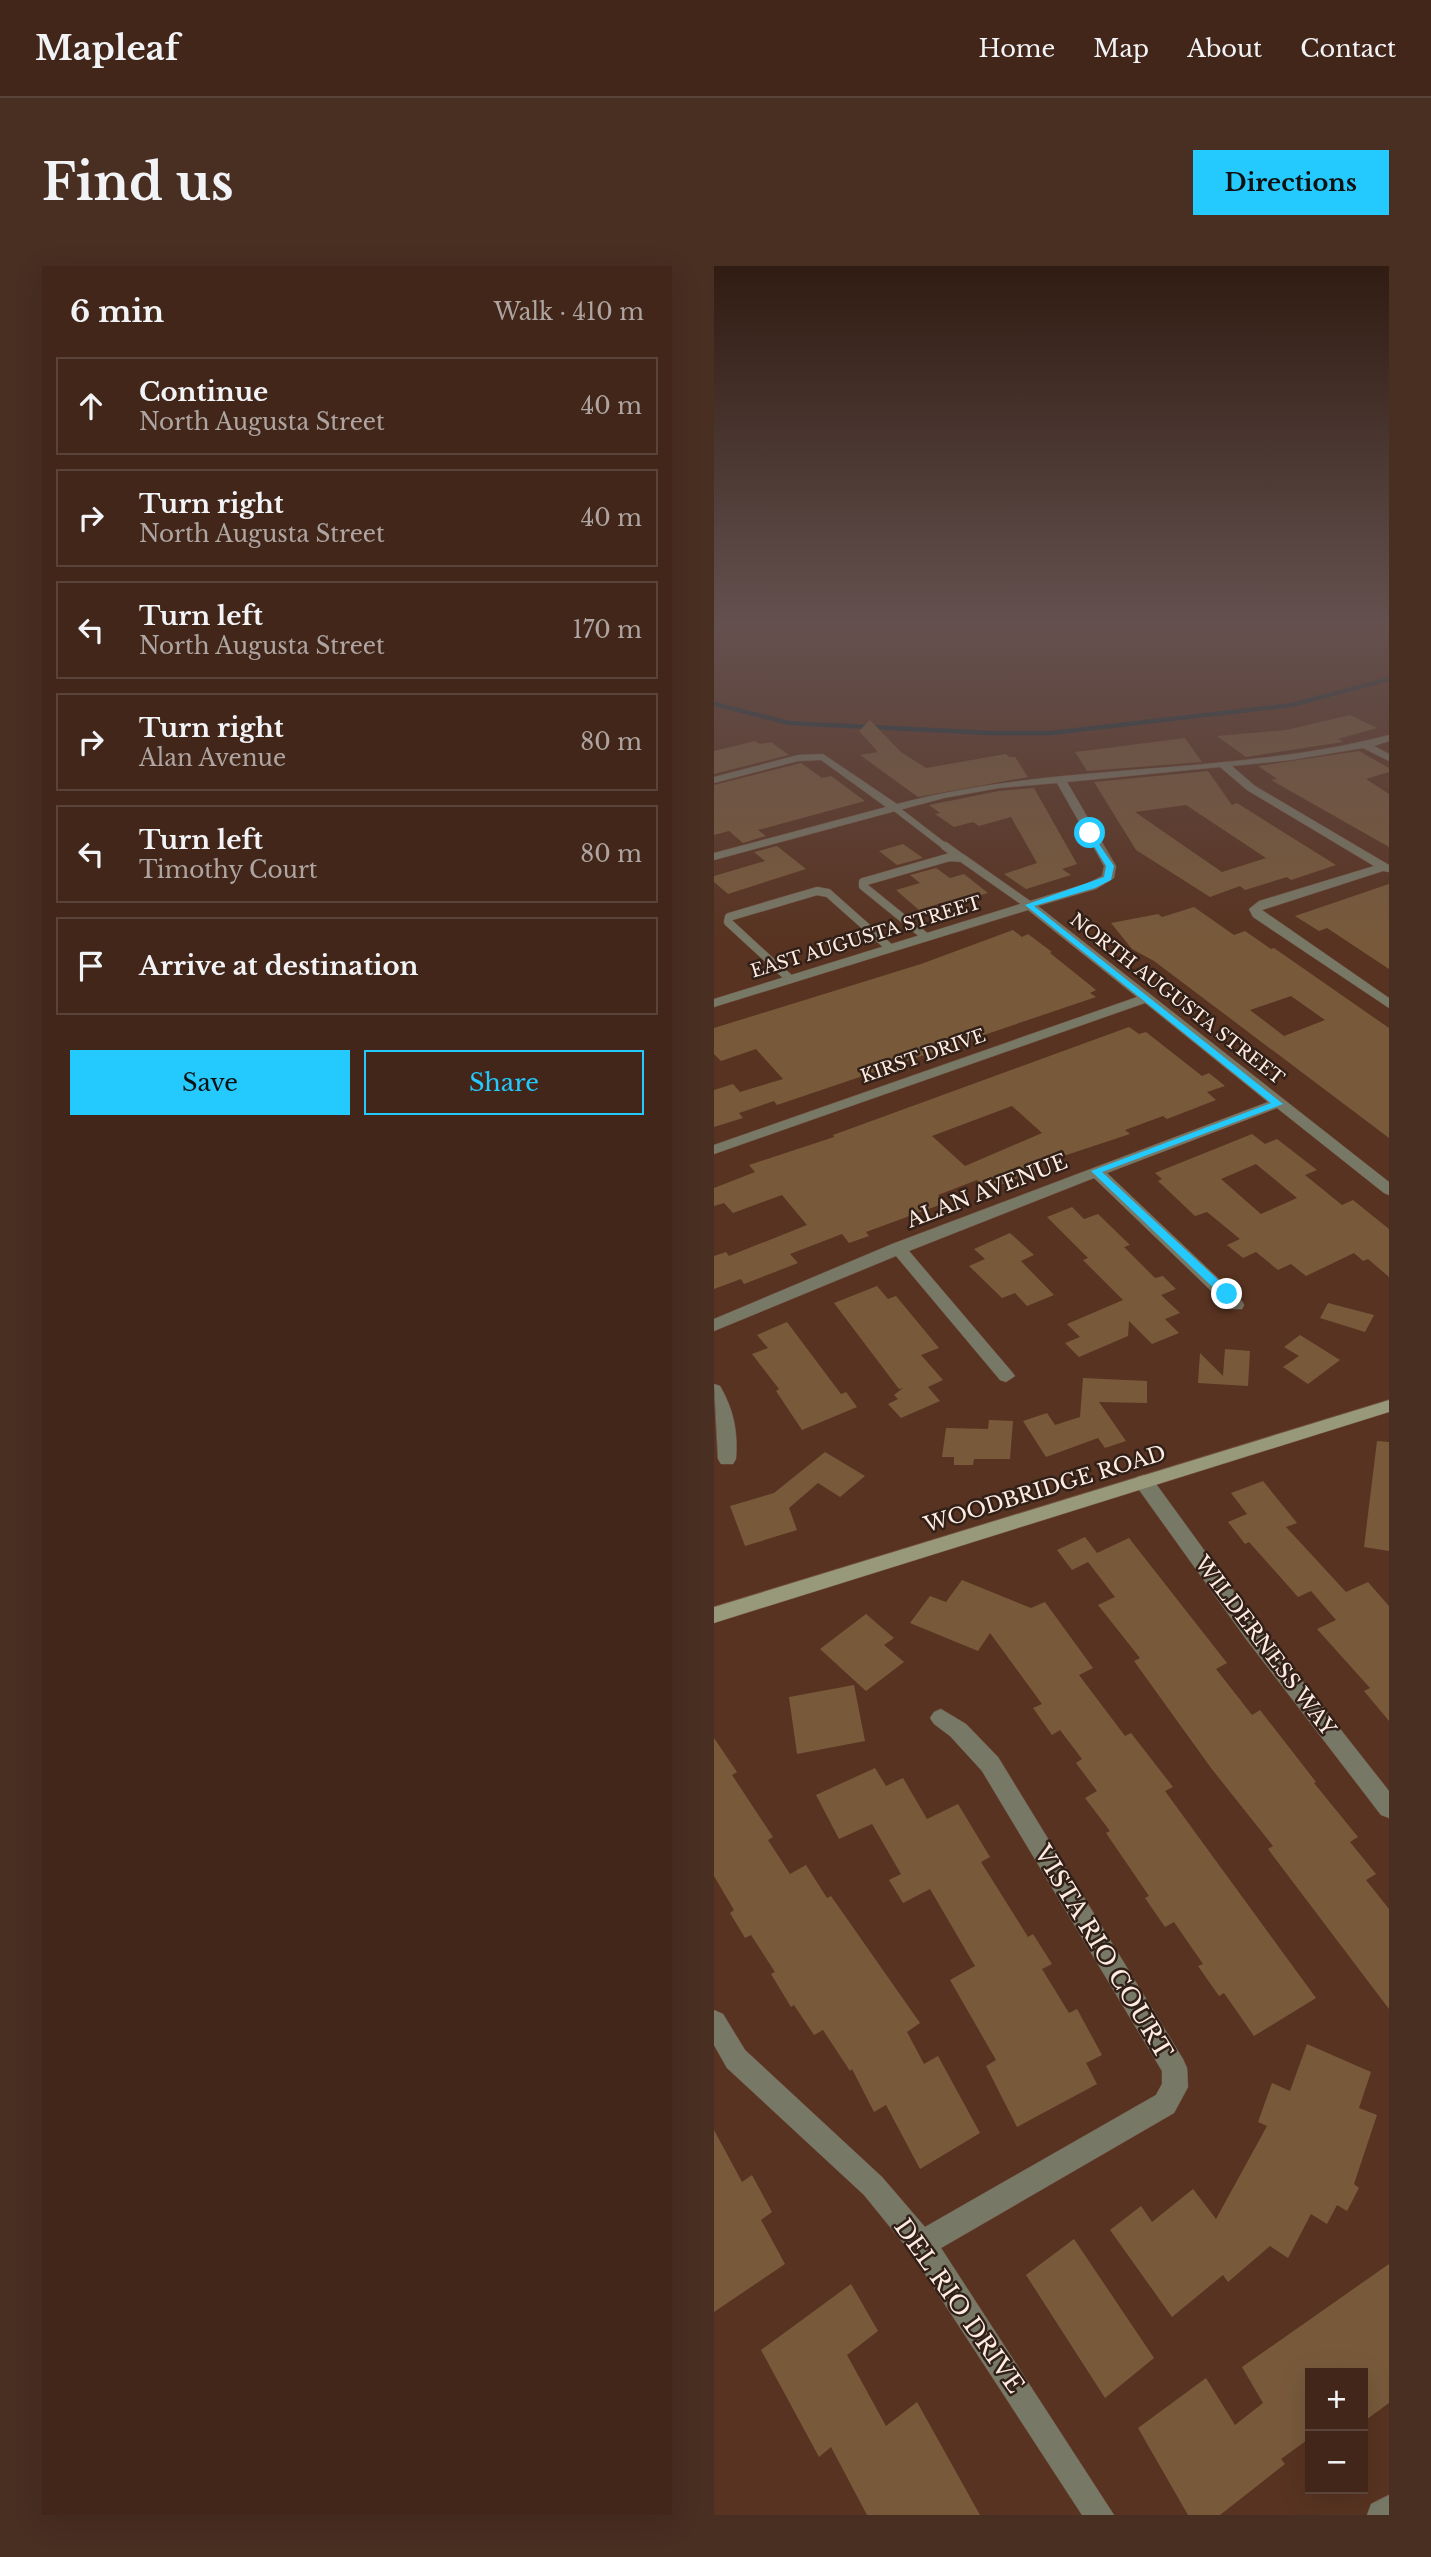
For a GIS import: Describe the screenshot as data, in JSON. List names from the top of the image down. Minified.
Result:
{"streets":{"street":["EAST AUGUSTA STREET","NORTH AUGUSTA STREET","KIRST DRIVE","ALAN AVENUE","WOODBRIDGE ROAD","WILDERNESS WAY","VISTA RIO COURT","DEL RIO DRIVE"]},"crossings":[["EAST AUGUSTA STREET","NORTH AUGUSTA STREET"],["NORTH AUGUSTA STREET","KIRST DRIVE"],["NORTH AUGUSTA STREET","ALAN AVENUE"],["WOODBRIDGE ROAD","WILDERNESS WAY"],["VISTA RIO COURT","DEL RIO DRIVE"]],"page":{"header":"Mapleaf","nav":["Home","Map","About","Contact"],"buttons":["Directions",["Save","Share"]],"title":"Find us","heading":["6 min","Walk · 410 m"],"list":[["Continue","North Augusta Street","40 m"],["Turn right","North Augusta Street","40 m"],["Turn left","North Augusta Street","170 m"],["Turn right","Alan Avenue","80 m"],["Turn left","Timothy Court","80 m"],"Arrive at destination"],"map_buttons":["+","−"]}}
